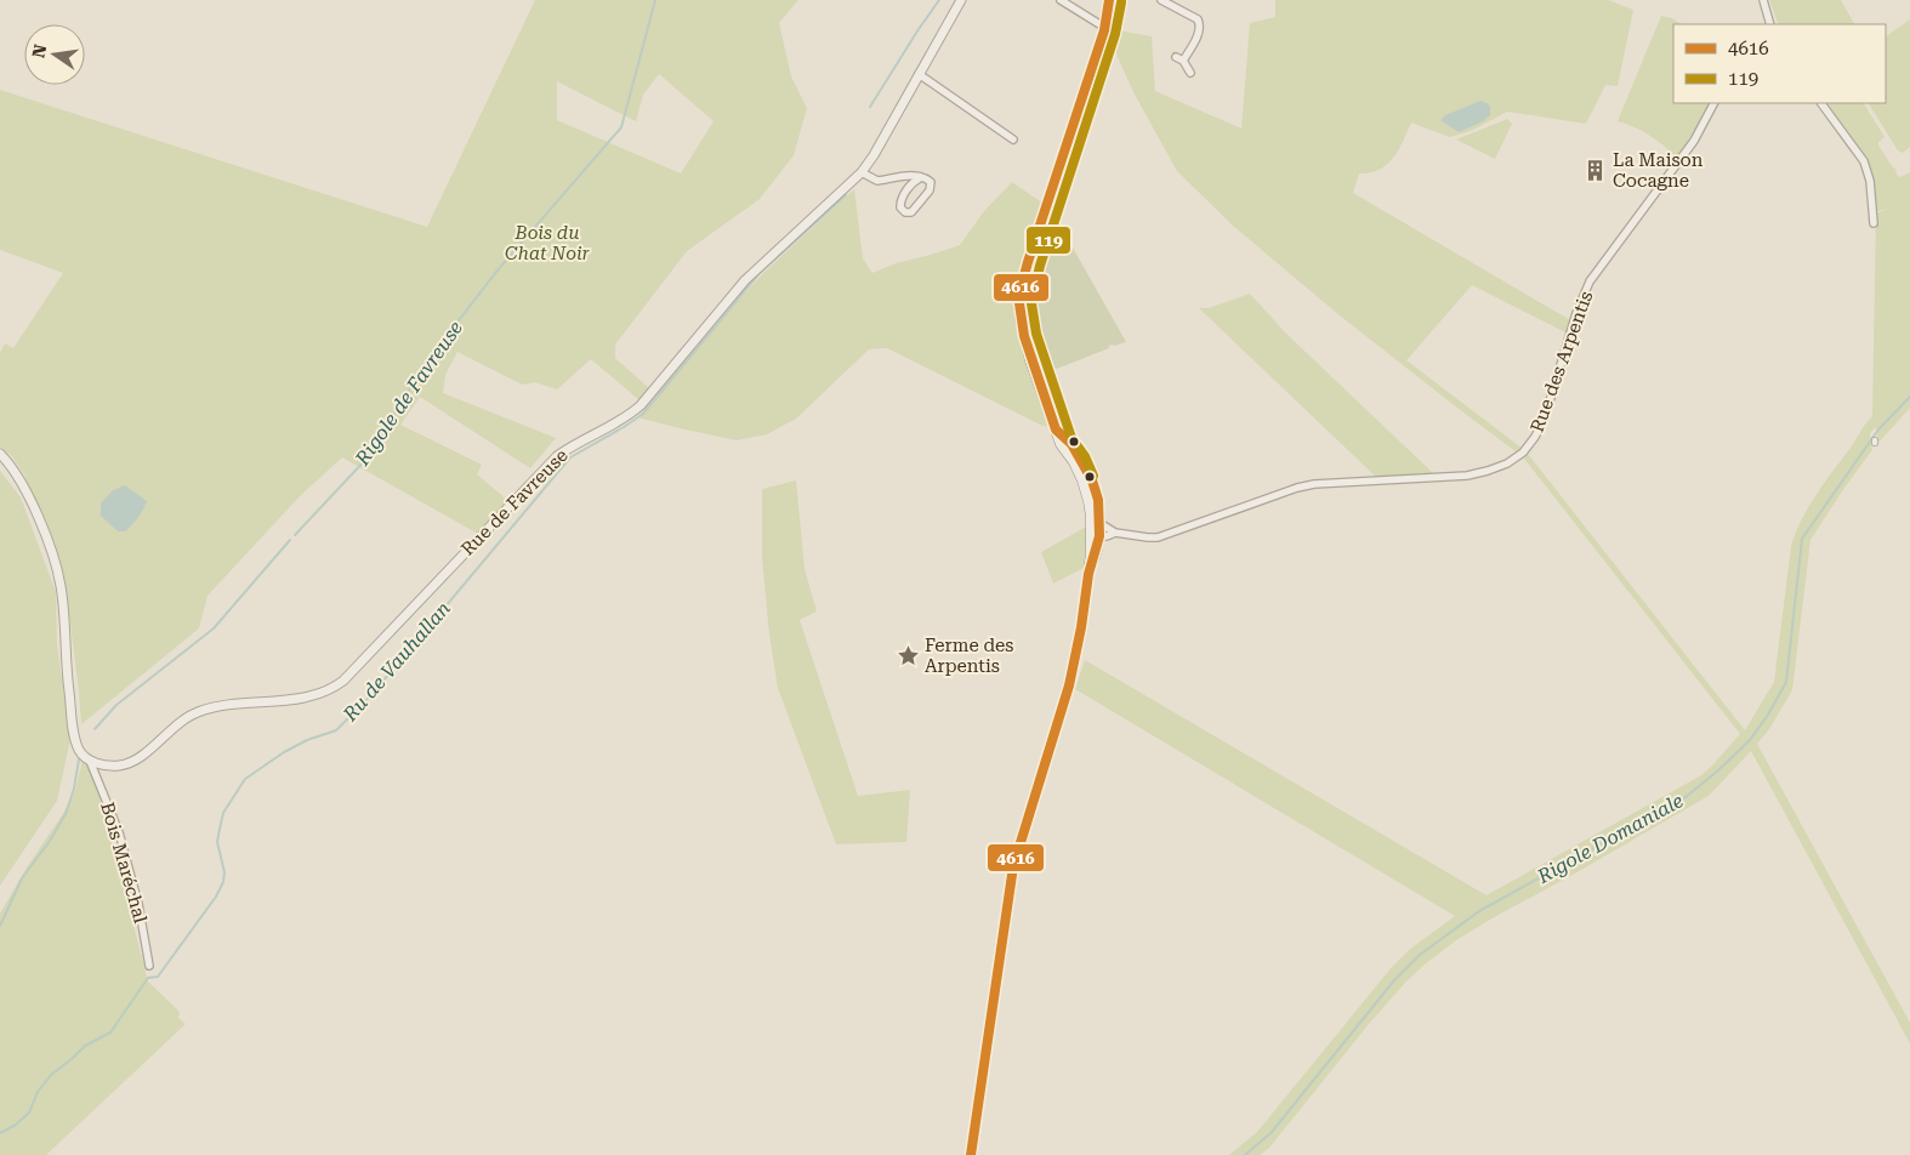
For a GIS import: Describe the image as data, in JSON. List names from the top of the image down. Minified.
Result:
{"streets":{"street":["Rue des Arpentis","Rue de Favreuse","Bois Maréchal"]},"crossings":[["Rue de Favreuse","Bois Maréchal"]],"water":["Rigole de Favreuse","Ru de Vauhallan","Rigole Domaniale"],"parks":["Bois du Chat Noir"],"places":{"building":["La Maison Cocagne"],"place":["Ferme des Arpentis"]},"lines":["transit line 4616","transit line 119"],"legend":["4616","119"],"north":"left"}
